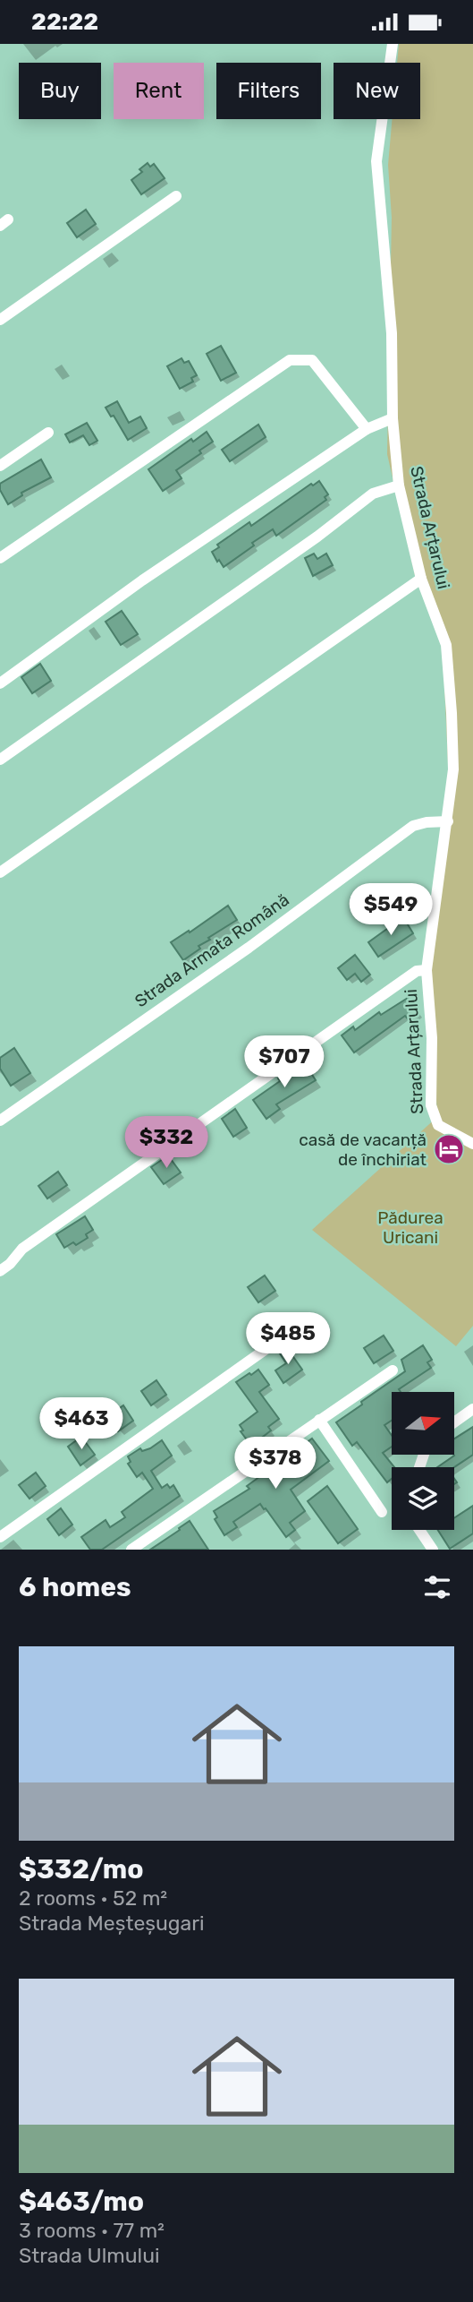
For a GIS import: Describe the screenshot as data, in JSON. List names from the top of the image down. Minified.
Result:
{"streets":{"street":["Strada Arțarului","Strada Armata Română"]},"crossings":[["Strada Arțarului","Strada Armata Română"]],"parks":["Pădurea Uricani"],"places":{"hotel":["casă de vacanță de închiriat"]},"north":"right","page":{"status":"22:22","chip":["Buy","Rent","Filters","New"],"price":["$549","$707","$332","$485","$463","$378"],"heading":"6 homes","list":[{"name":"$332/mo","note":"2 rooms · 52 m² · Strada Meșteșugari"},{"name":"$463/mo","note":"3 rooms · 77 m² · Strada Ulmului"}]}}
